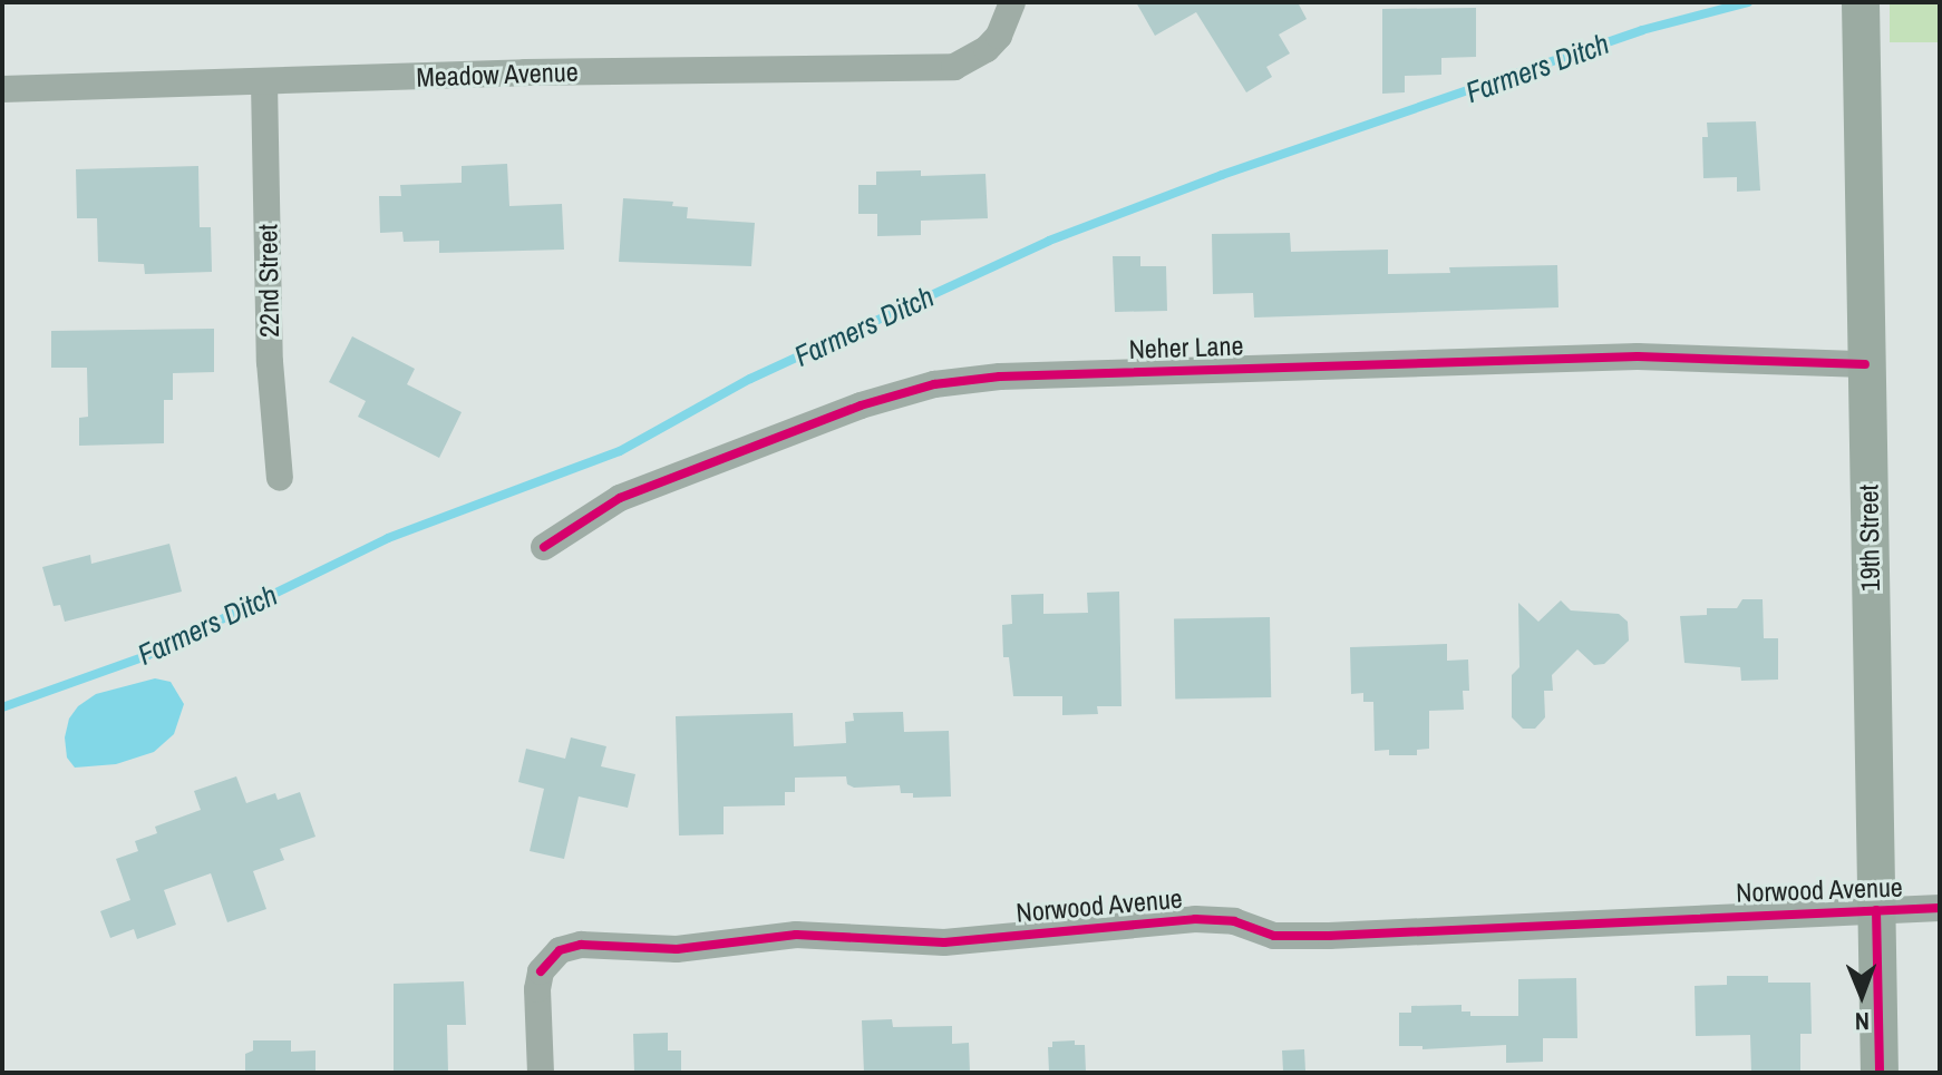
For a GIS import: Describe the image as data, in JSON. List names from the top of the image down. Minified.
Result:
{"streets":{"street":["Meadow Avenue","22nd Street","Neher Lane","19th Street","Norwood Avenue"]},"crossings":[["Meadow Avenue","22nd Street"],["Neher Lane","19th Street"],["19th Street","Norwood Avenue"]],"water":["Farmers Ditch"],"north":"bottom"}
